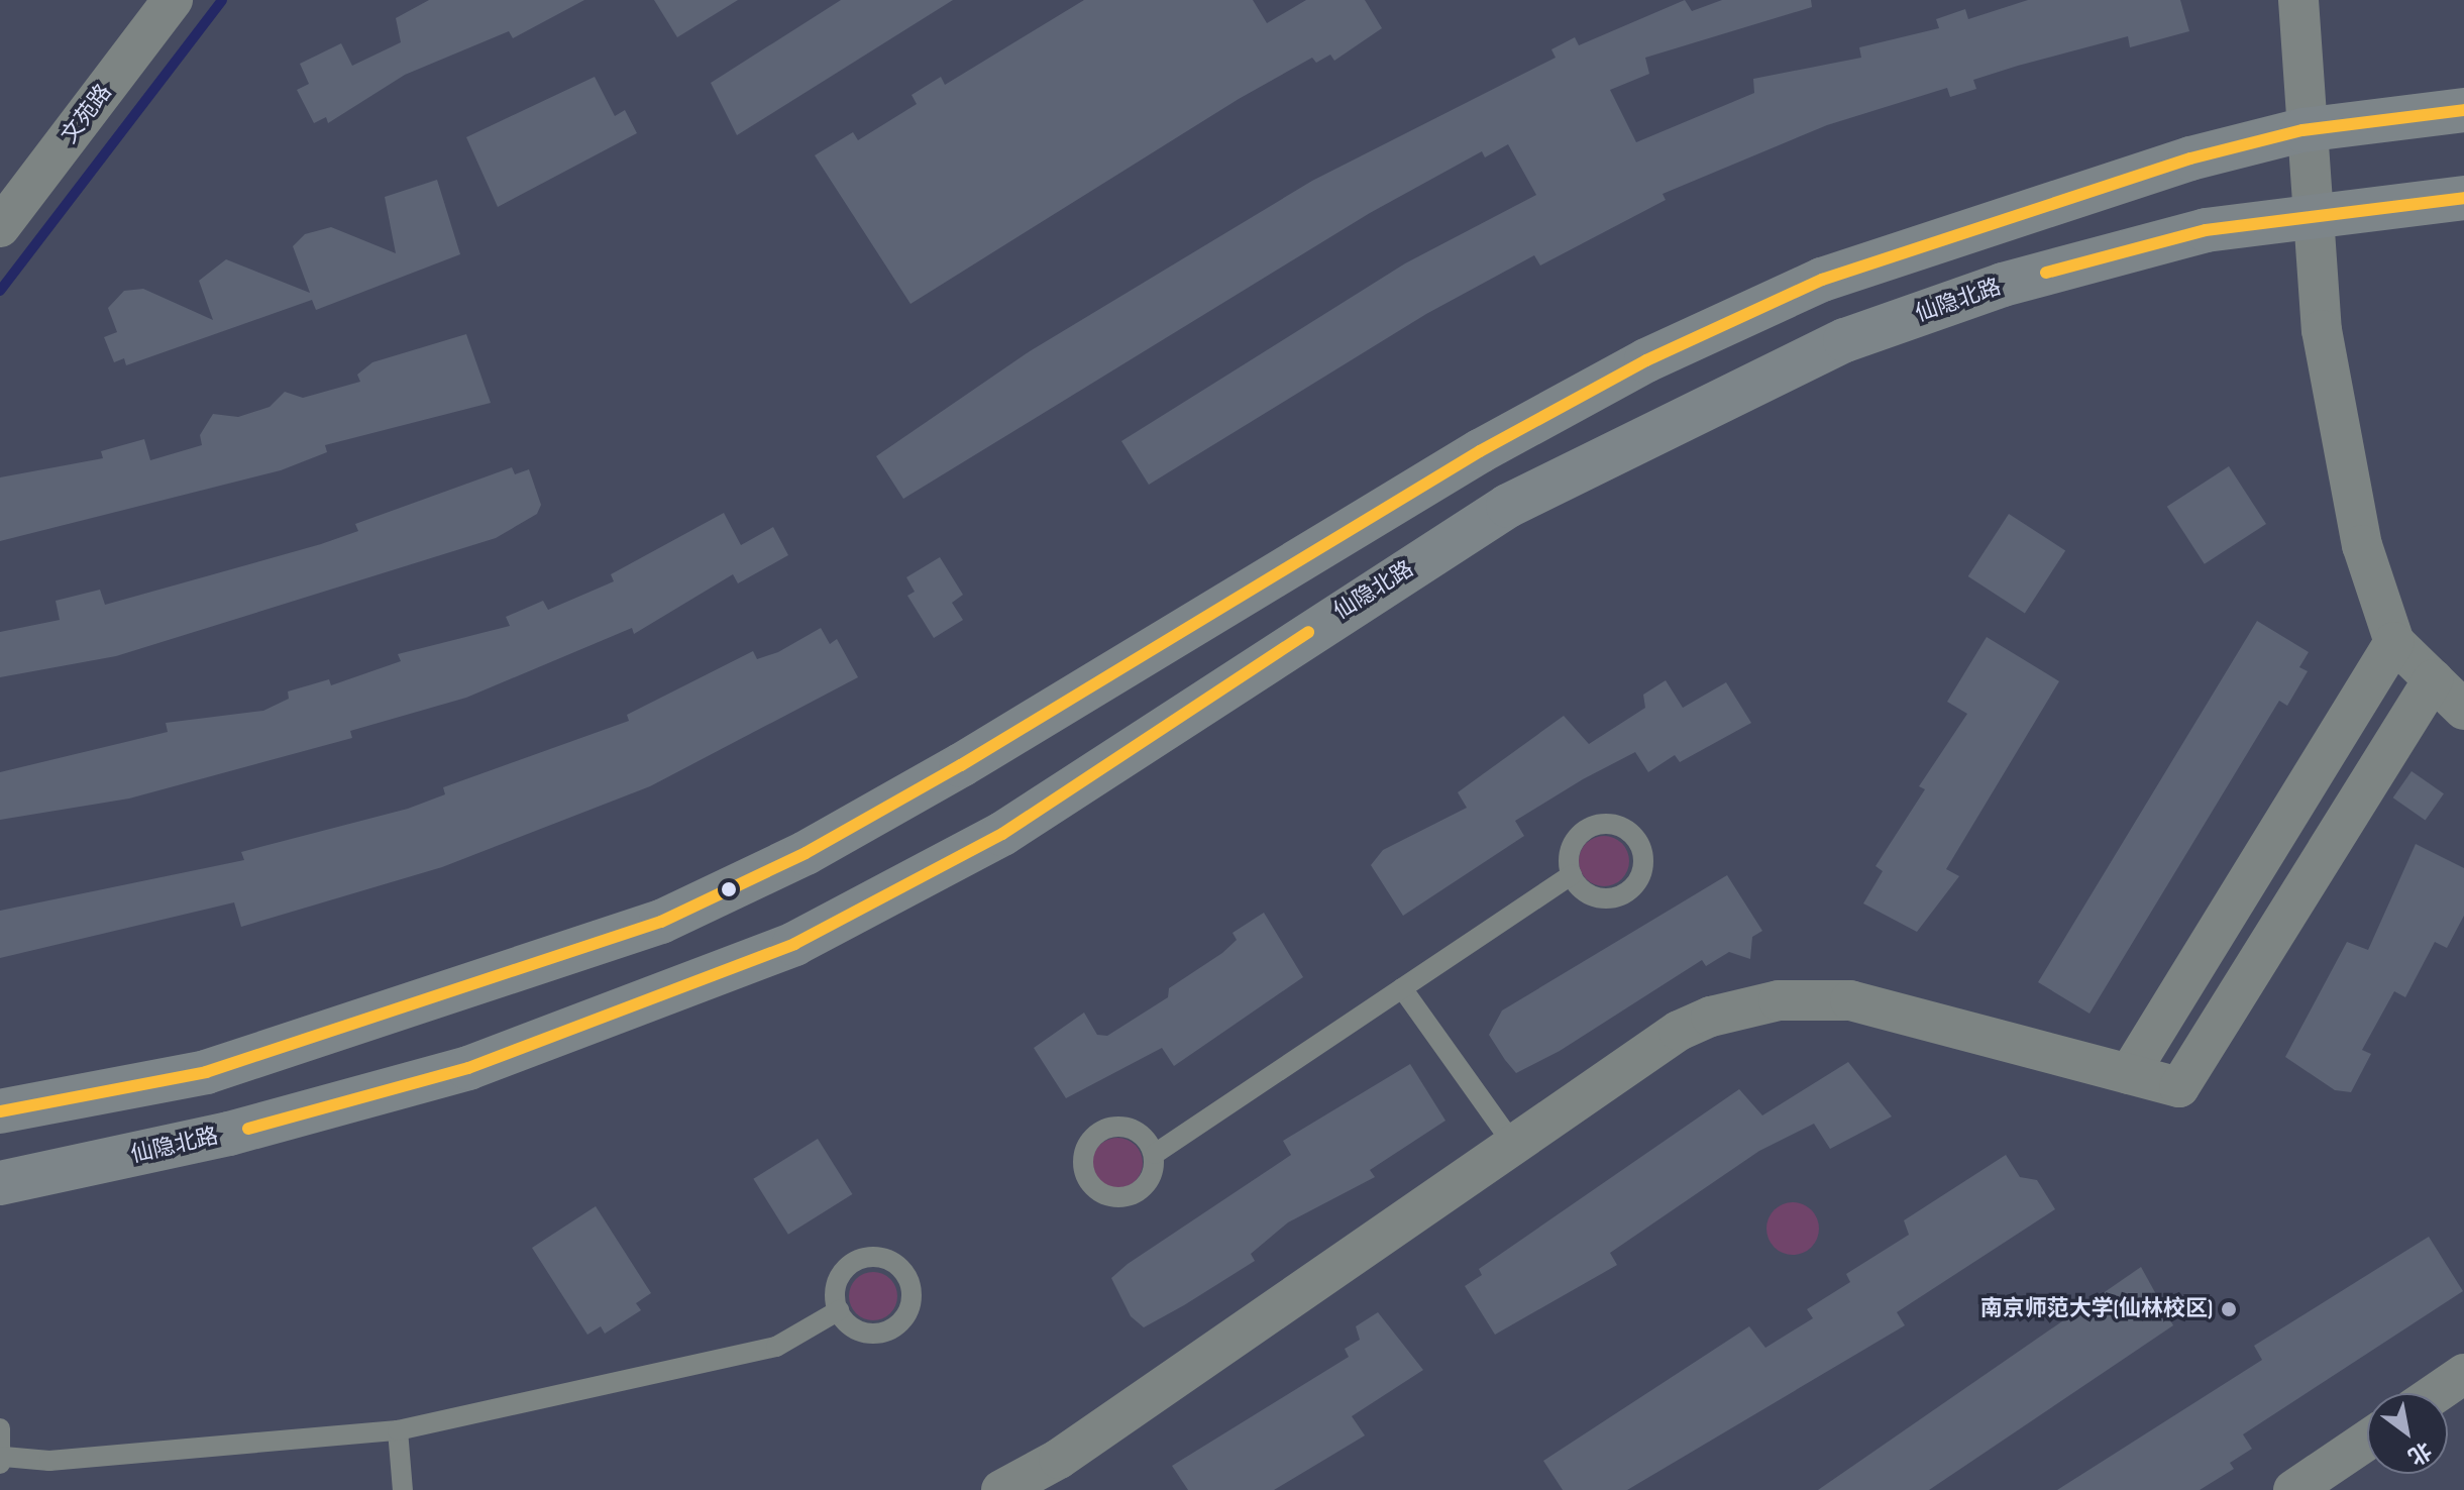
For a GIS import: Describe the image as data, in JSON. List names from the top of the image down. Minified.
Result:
{"streets":{"main road":["仙隐北路"],"street":["文苑路"]},"places":["南京师范大学(仙林校区)"],"north":"bottom right"}
